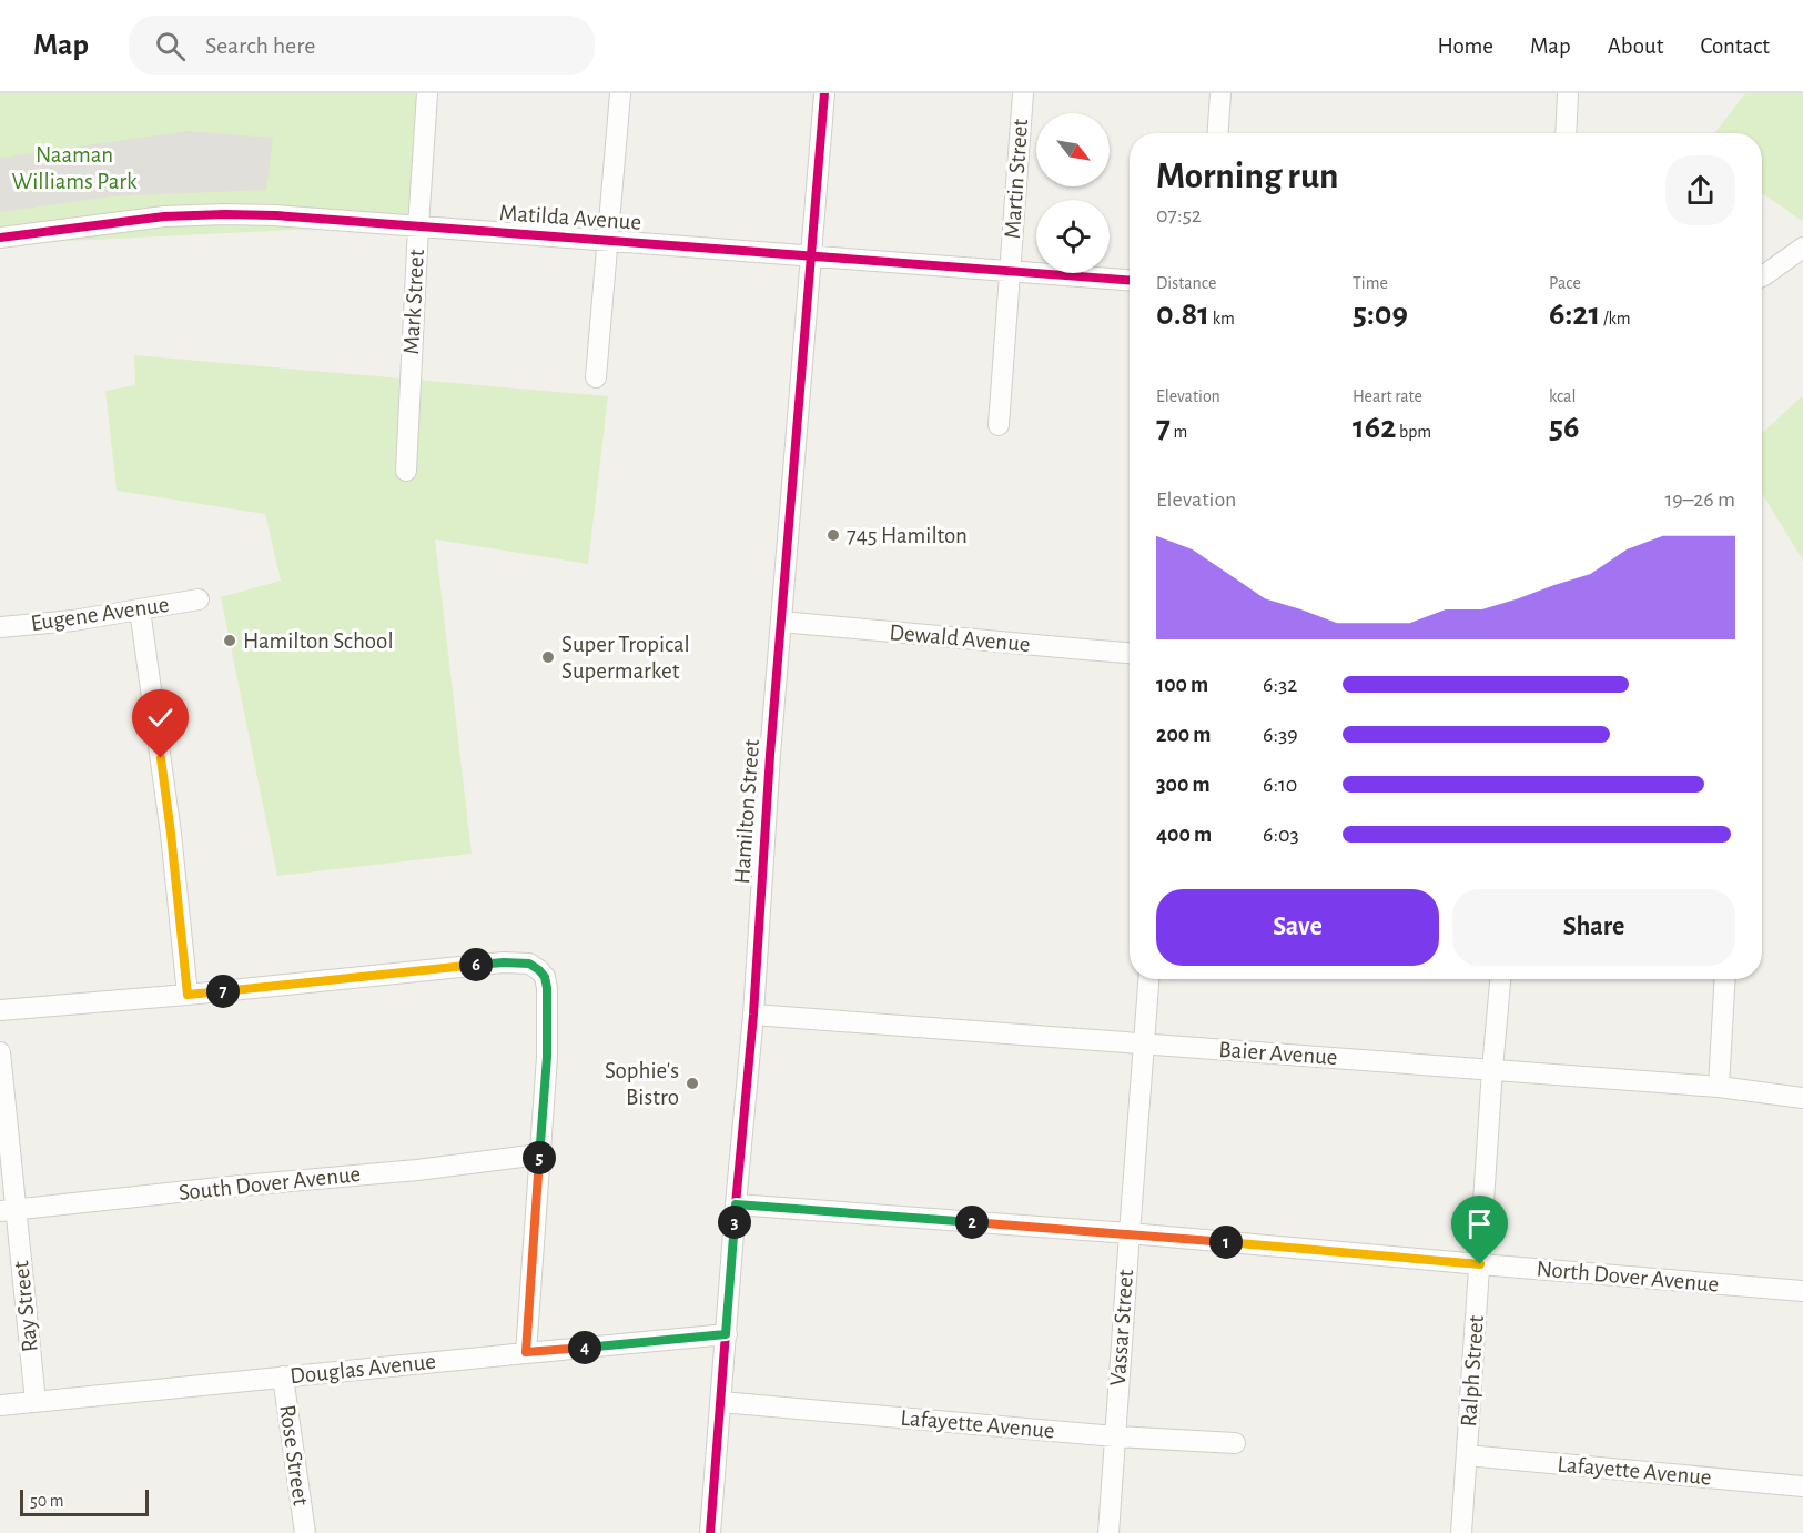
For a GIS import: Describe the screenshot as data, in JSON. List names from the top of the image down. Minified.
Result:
{"streets":{"street":["Martin Street","Matilda Avenue","Mark Street","Eugene Avenue","Dewald Avenue","Hamilton Street","Baier Avenue","South Dover Avenue","North Dover Avenue","Ray Street","Vassar Street","Douglas Avenue","Ralph Street","Lafayette Avenue","Rose Street"]},"crossings":[["Martin Street","Matilda Avenue"],["Matilda Avenue","Mark Street"],["Matilda Avenue","Hamilton Street"],["Dewald Avenue","Hamilton Street"],["Hamilton Street","Baier Avenue"],["Hamilton Street","North Dover Avenue"],["Hamilton Street","Douglas Avenue"],["Hamilton Street","Lafayette Avenue"],["Baier Avenue","Vassar Street"],["Baier Avenue","Ralph Street"],["South Dover Avenue","Ray Street"],["North Dover Avenue","Vassar Street"],["North Dover Avenue","Ralph Street"],["Ray Street","Douglas Avenue"],["Vassar Street","Lafayette Avenue"],["Douglas Avenue","Rose Street"],["Ralph Street","Lafayette Avenue"]],"parks":["Naaman Williams Park"],"places":["745 Hamilton","Hamilton School","Super Tropical Supermarket","Sophie's Bistro"],"scale_bar":"50 m","north":"bottom right","page":{"header":"Map","search":"Search here","nav":["Home","Map","About","Contact"],"heading":["Morning run","07:52"],"stats":[["Distance","0.81 km"],["Time","5:09"],["Pace","6:21 /km"],["Elevation","7 m"],["Heart rate","162 bpm"],["kcal","56"]],"chart":["Elevation","19–26 m"],"list":[{"name":"100 m","note":"6:32"},{"name":"200 m","note":"6:39"},{"name":"300 m","note":"6:10"},{"name":"400 m","note":"6:03"}],"buttons":["Save","Share"],"pins":["6","7","5","2","3","1","4"],"scale":"50 m"}}
